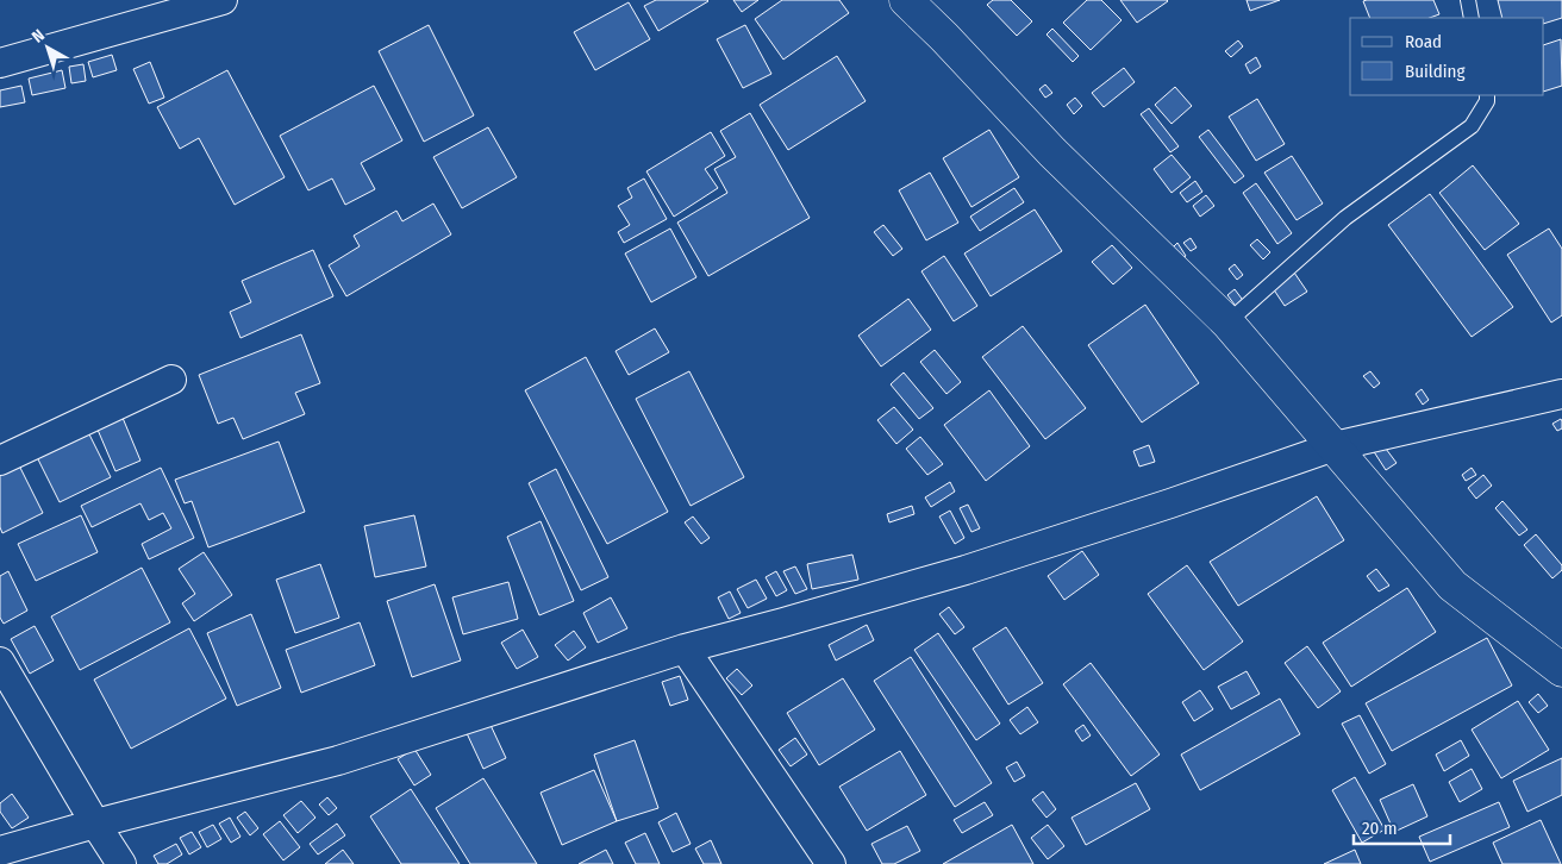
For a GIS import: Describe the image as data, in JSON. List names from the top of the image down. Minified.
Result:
{"legend":["Road","Building"],"scale_bar":"20 m","north":"top left"}
